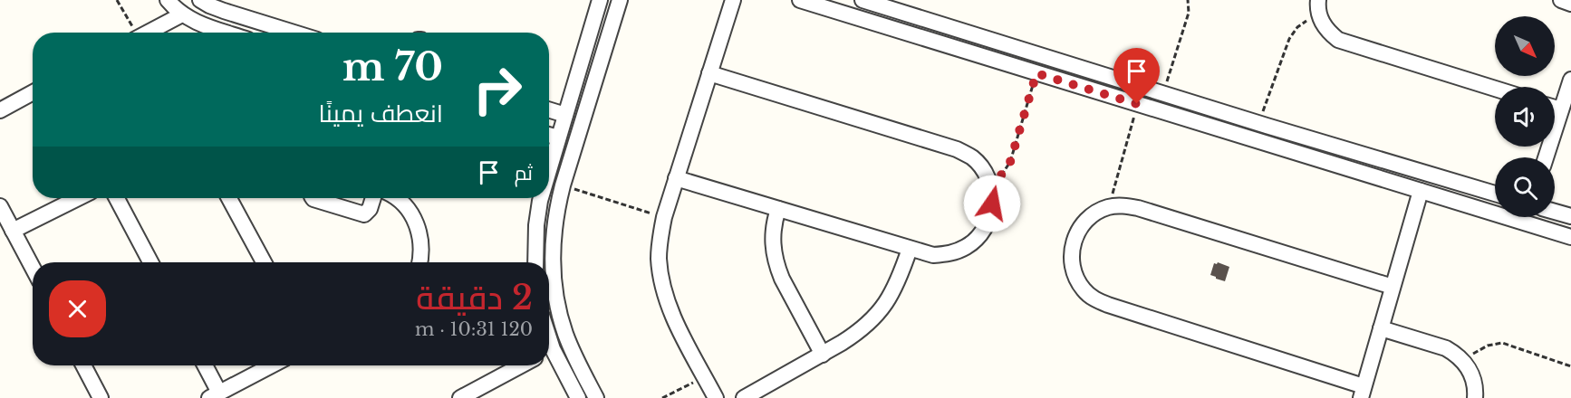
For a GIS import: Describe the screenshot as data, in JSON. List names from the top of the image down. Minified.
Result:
{"north":"bottom right","page":{"turn":["70 m","انعطف يمينًا"],"then":"ثم","heading":["2 دقيقة","120 m · 10:31"]}}
